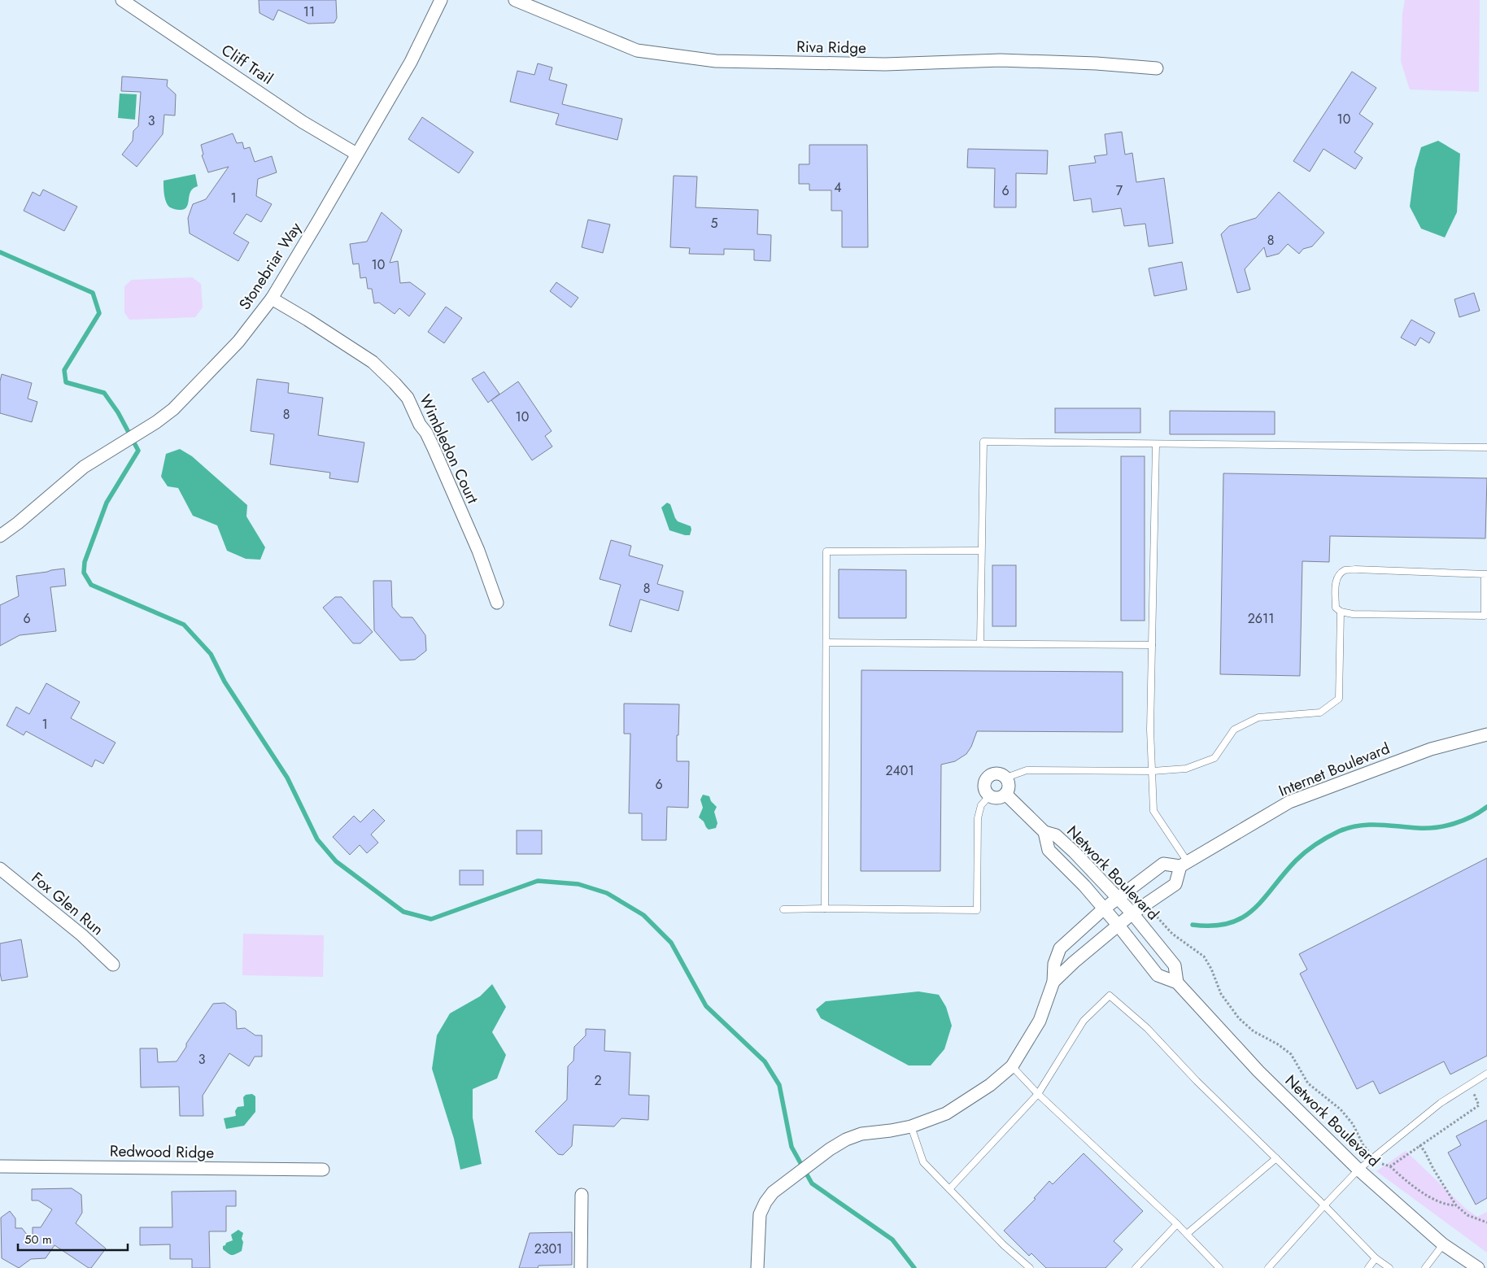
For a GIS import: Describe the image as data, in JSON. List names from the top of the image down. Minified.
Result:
{"streets":{"street":["Riva Ridge","Cliff Trail","Stonebriar Way","Wimbledon Court","Internet Boulevard","Network Boulevard","Fox Glen Run","Redwood Ridge"]},"crossings":[["Cliff Trail","Stonebriar Way"],["Stonebriar Way","Wimbledon Court"]],"house_numbers":["11","10","3","4","6","7","1","5","8","10","8","10","8","6","2611","1","2401","6","3","2","2301"],"scale_bar":"50 m"}
